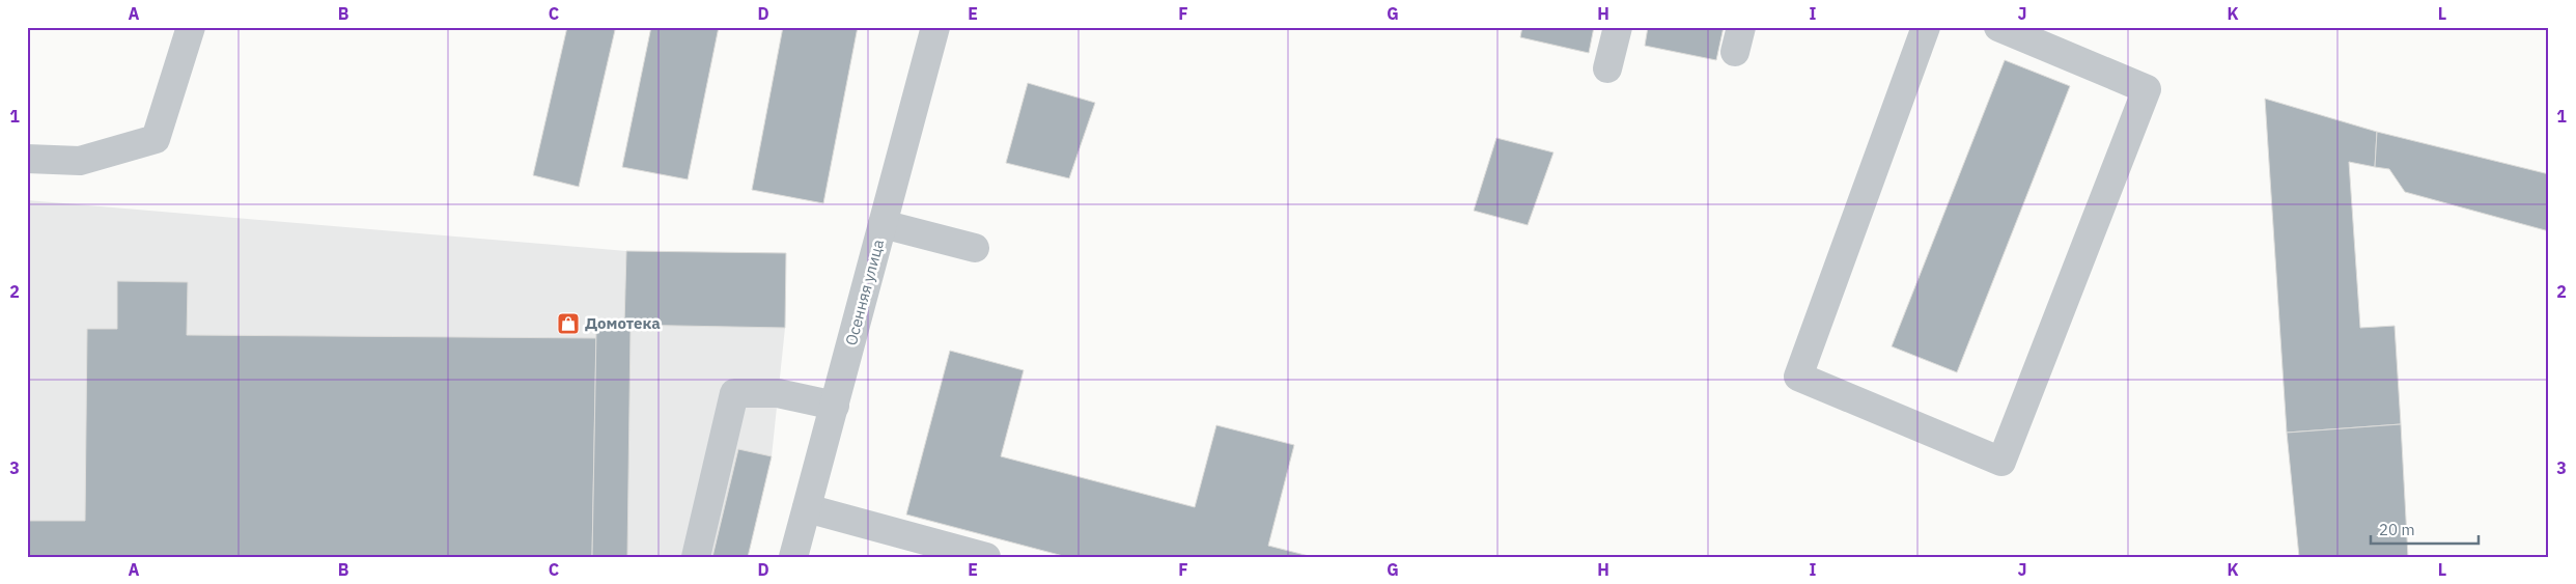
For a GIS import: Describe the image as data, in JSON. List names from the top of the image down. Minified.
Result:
{"streets":{"street":["Осенняя улица"]},"places":{"shop":["Домотека"]},"scale_bar":"20 m","grid":{"columns":["A","B","C","D","E","F","G","H","I","J","K","L"],"rows":["1","2","3"]}}
